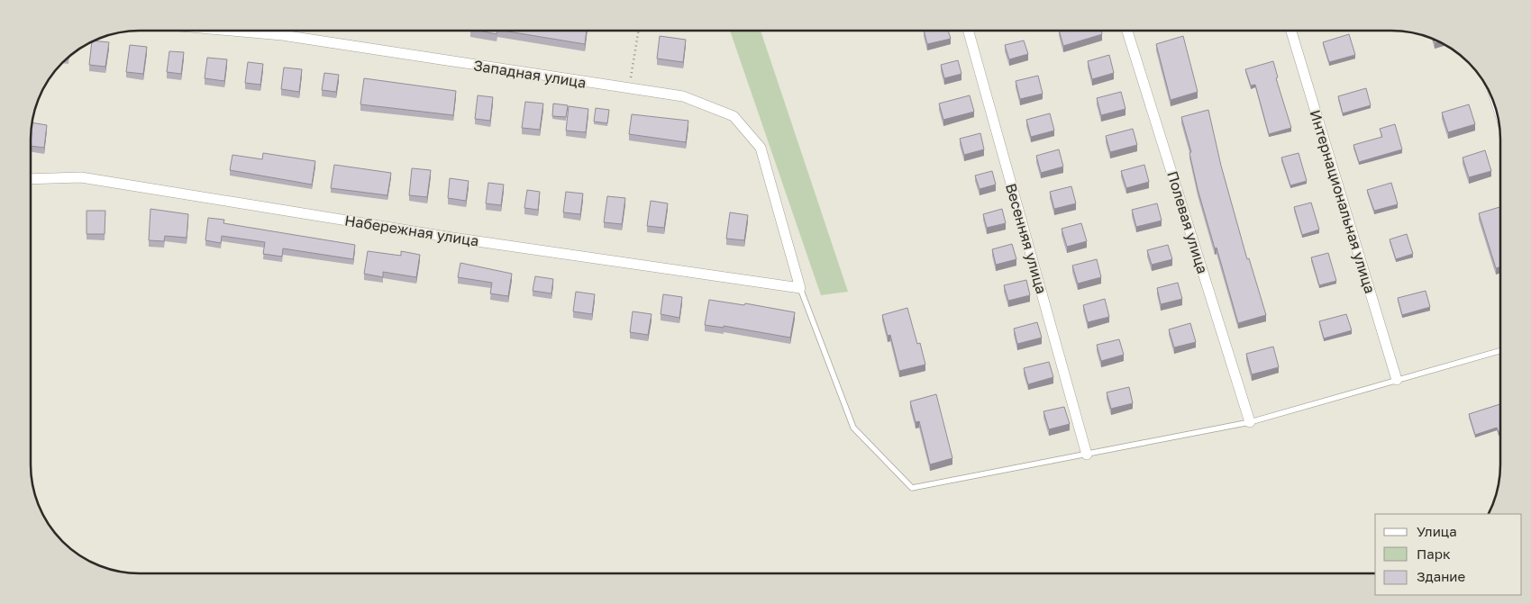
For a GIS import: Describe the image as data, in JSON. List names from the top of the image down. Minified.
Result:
{"streets":{"street":["Западная улица","Интернациональная улица","Полевая улица","Набережная улица","Весенняя улица"]},"crossings":[["Западная улица","Набережная улица"]],"legend":["Улица","Парк","Здание"]}
